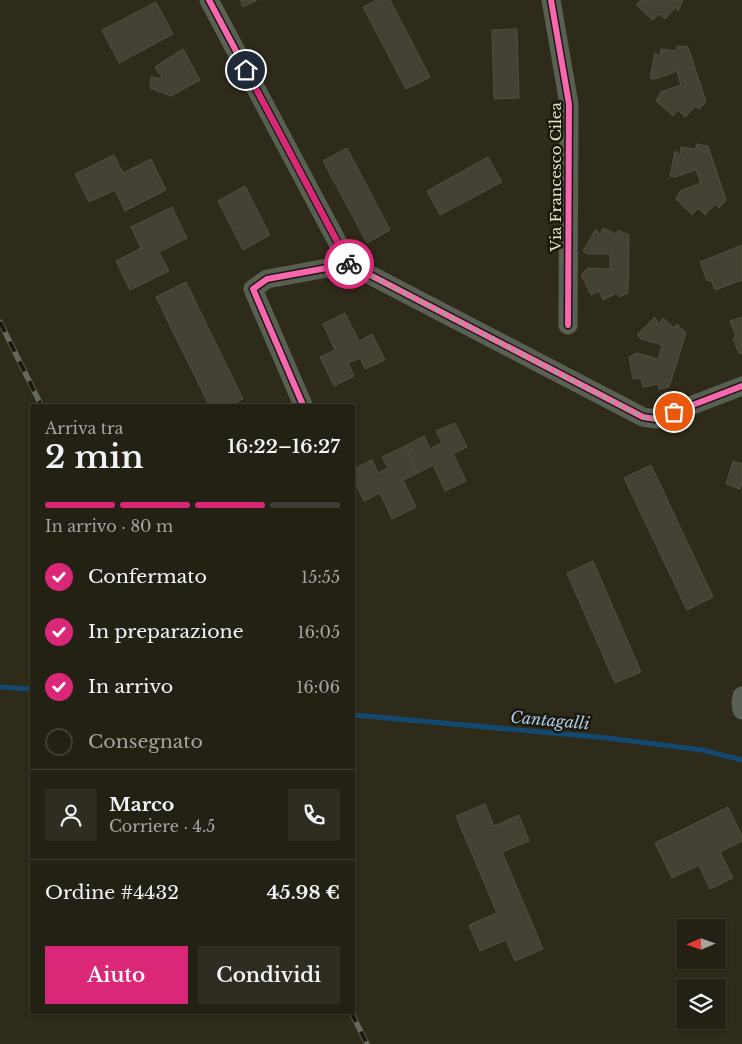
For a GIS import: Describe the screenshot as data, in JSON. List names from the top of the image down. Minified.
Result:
{"streets":{"street":["Via Francesco Cilea"]},"water":["Cantagalli"],"north":"left","page":{"heading":["2 min","Arriva tra","16:22–16:27"],"panel":["Marco","Corriere · 4.5","Ordine #4432","45.98 €"],"bar":"In arrivo · 80 m","list":[["Confermato","15:55"],["In preparazione","16:05"],["In arrivo","16:06"],"Consegnato"],"buttons":["Aiuto","Condividi"]}}
